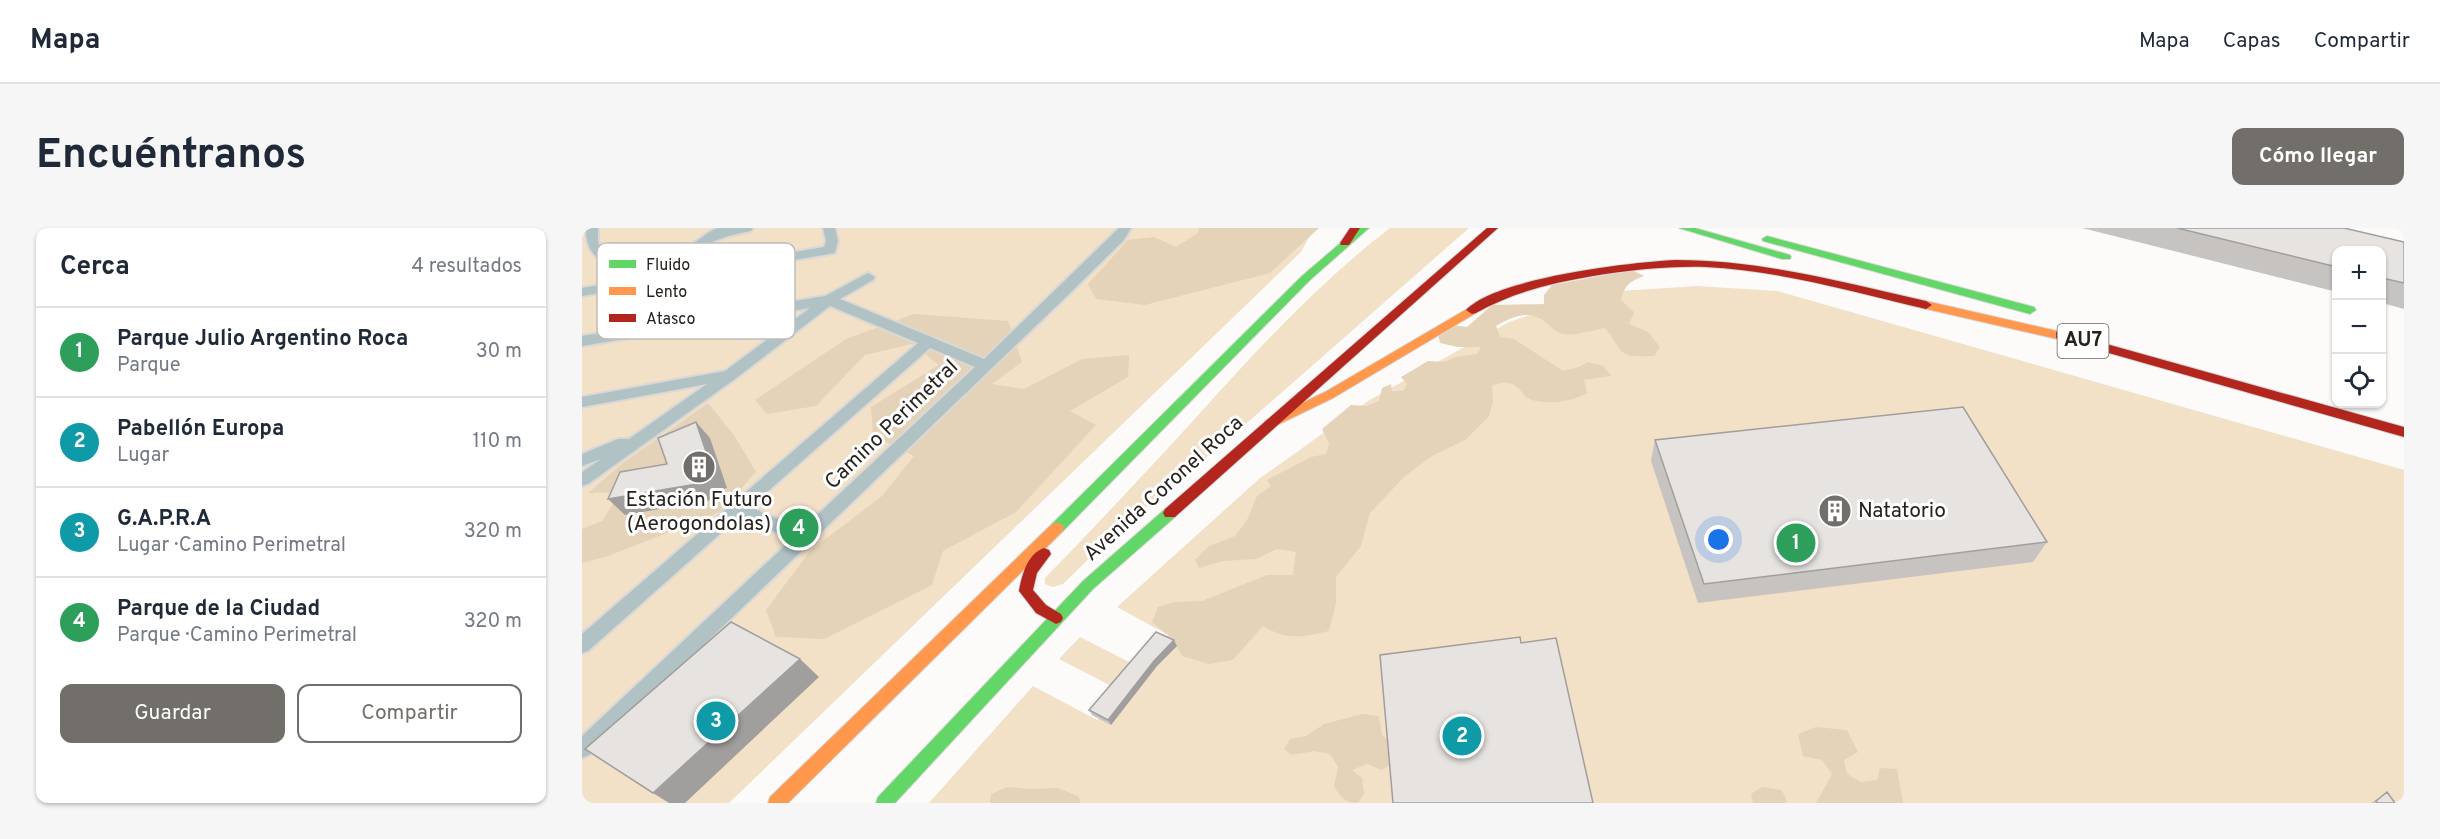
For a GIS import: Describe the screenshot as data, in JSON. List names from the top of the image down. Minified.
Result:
{"streets":{"main road":["AU7","Avenida Coronel Roca"],"street":["Camino Perimetral"]},"places":{"building":["Estación Futuro (Aerogondolas)","Natatorio"]},"legend":["Fluido","Lento","Atasco"],"page":{"header":"Mapa","nav":["Mapa","Capas","Compartir"],"buttons":["Cómo llegar",["Guardar","Compartir"]],"title":"Encuéntranos","heading":["Cerca","4 resultados"],"map_buttons":["+","−"],"list":[{"mark":"1","name":"Parque Julio Argentino Roca","note":"Parque","value":"30 m"},{"mark":"2","name":"Pabellón Europa","note":"Lugar","value":"110 m"},{"mark":"3","name":"G.A.P.R.A","note":"Lugar · Camino Perimetral","value":"320 m"},{"mark":"4","name":"Parque de la Ciudad","note":"Parque · Camino Perimetral","value":"320 m"}],"pins":["4","1","3","2"]}}
